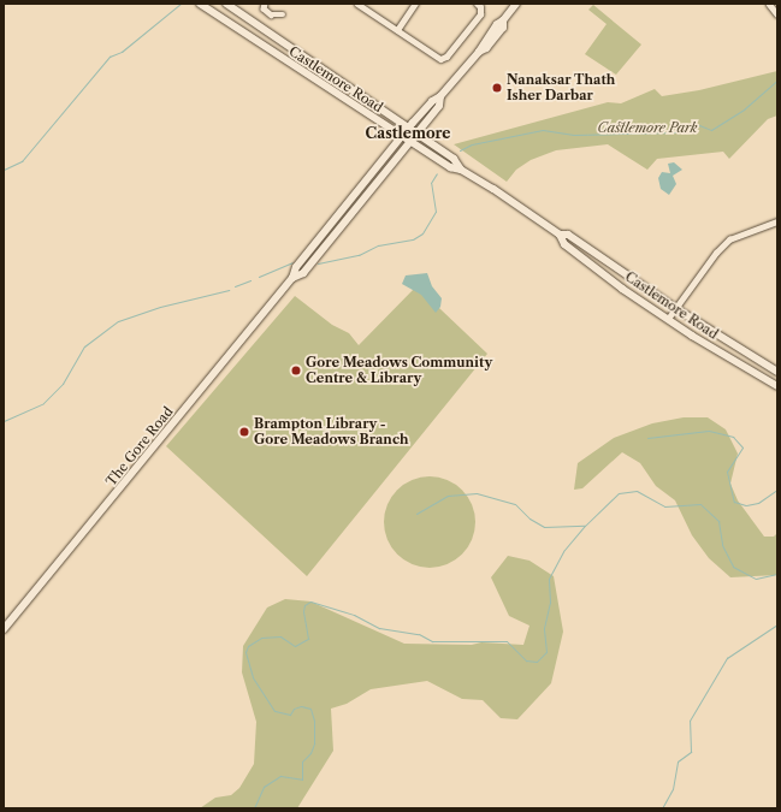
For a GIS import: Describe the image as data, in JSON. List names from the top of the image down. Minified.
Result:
{"streets":{"main road":["Castlemore Road","The Gore Road"]},"crossings":[["Castlemore Road","The Gore Road"]],"districts":["Castlemore"],"parks":["Castlemore Park"],"places":["Nanaksar Thath Isher Darbar","Gore Meadows Community Centre & Library","Brampton Library - Gore Meadows Branch"]}
